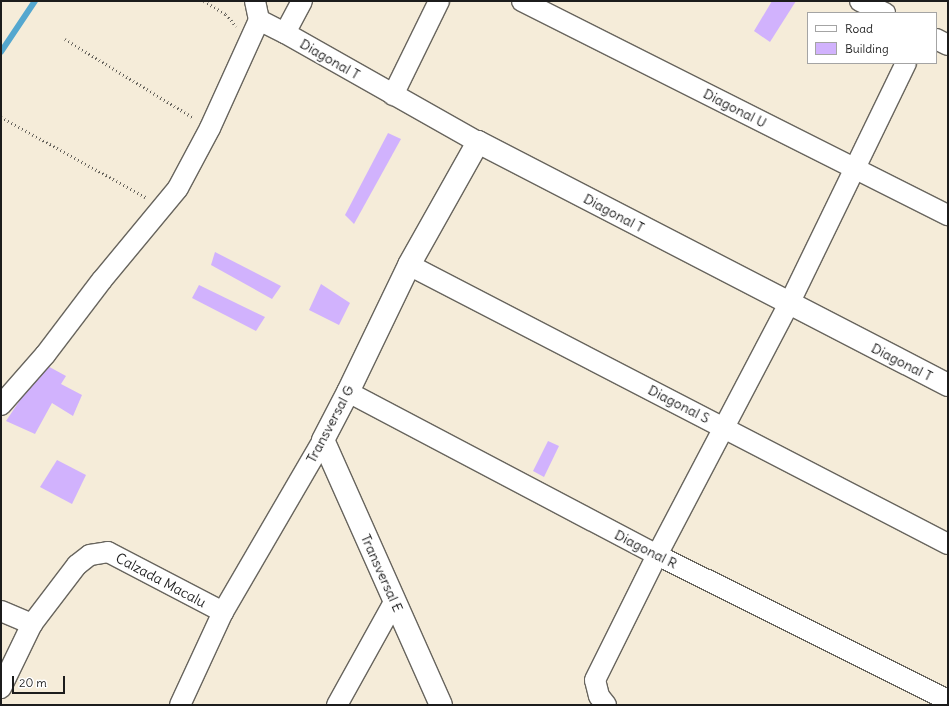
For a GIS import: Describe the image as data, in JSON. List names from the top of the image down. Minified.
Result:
{"streets":{"street":["Diagonal T","Diagonal U","Diagonal S","Transversal G","Diagonal R","Transversal E","Calzada Macalu"]},"crossings":[["Diagonal T","Transversal G"],["Diagonal S","Transversal G"],["Transversal G","Diagonal R"],["Transversal G","Transversal E"],["Transversal G","Calzada Macalu"]],"legend":["Road","Building"],"scale_bar":"20 m"}
